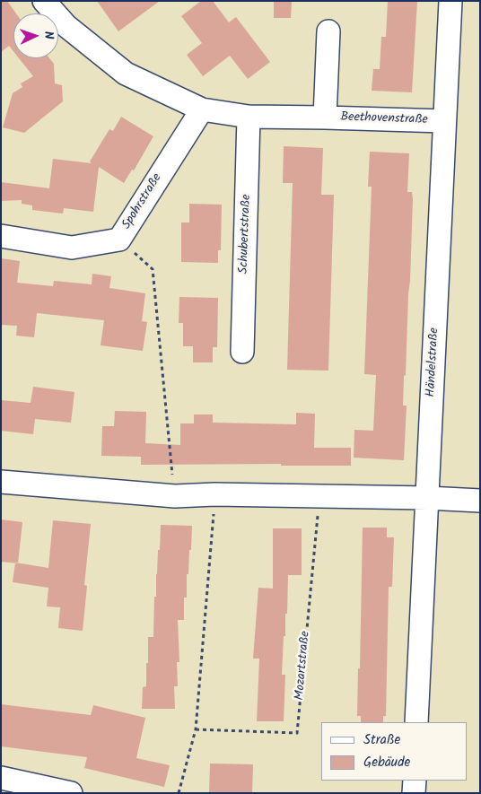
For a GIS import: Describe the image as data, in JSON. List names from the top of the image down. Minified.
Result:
{"streets":{"street":["Beethovenstraße","Spohrstraße","Schubertstraße","Händelstraße"],"path":["Mozartstraße"]},"crossings":[["Beethovenstraße","Spohrstraße"],["Beethovenstraße","Schubertstraße"],["Beethovenstraße","Händelstraße"]],"legend":["Straße","Gebäude"],"north":"right"}
